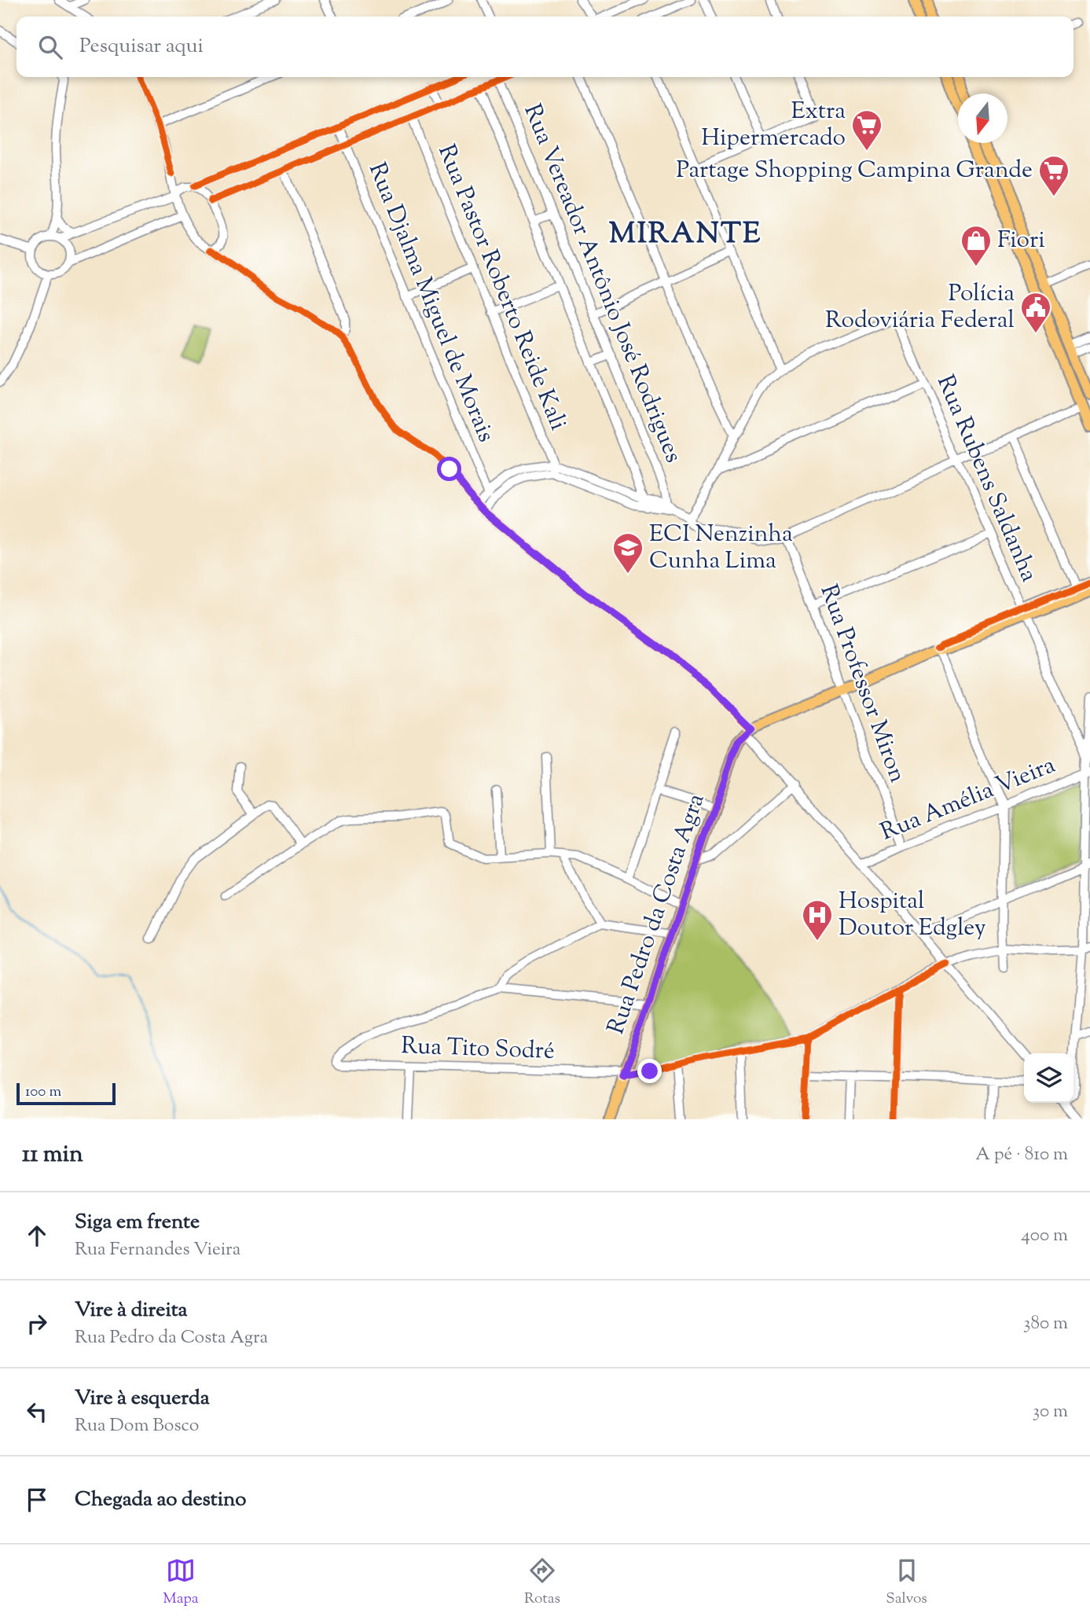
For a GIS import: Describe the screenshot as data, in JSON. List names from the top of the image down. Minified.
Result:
{"streets":{"main road":["Rua Pedro da Costa Agra"],"street":["Rua Vereador Antônio José Rodrigues","Rua Pastor Roberto Reide Kali","Rua Djalma Miguel de Morais","Rua Rubens Saldanha","Rua Professor Miron","Rua Amélia Vieira","Rua Tito Sodré"]},"crossings":[["Rua Professor Miron","Rua Amélia Vieira"],["Rua Pedro da Costa Agra","Rua Tito Sodré"]],"districts":["MIRANTE"],"places":{"supermarket":["Extra Hipermercado","Partage Shopping Campina Grande"],"shop":["Fiori"],"public building":["Polícia Rodoviária Federal"],"school or university":["ECI Nenzinha Cunha Lima"],"hospital":["Hospital Doutor Edgley"]},"scale_bar":"100 m","north":"bottom","page":{"search":"Pesquisar aqui","scale":"100 m","heading":["11 min","A pé · 810 m"],"list":[["Siga em frente","Rua Fernandes Vieira","400 m"],["Vire à direita","Rua Pedro da Costa Agra","380 m"],["Vire à esquerda","Rua Dom Bosco","30 m"],"Chegada ao destino"],"nav":["Mapa","Rotas","Salvos"]}}
